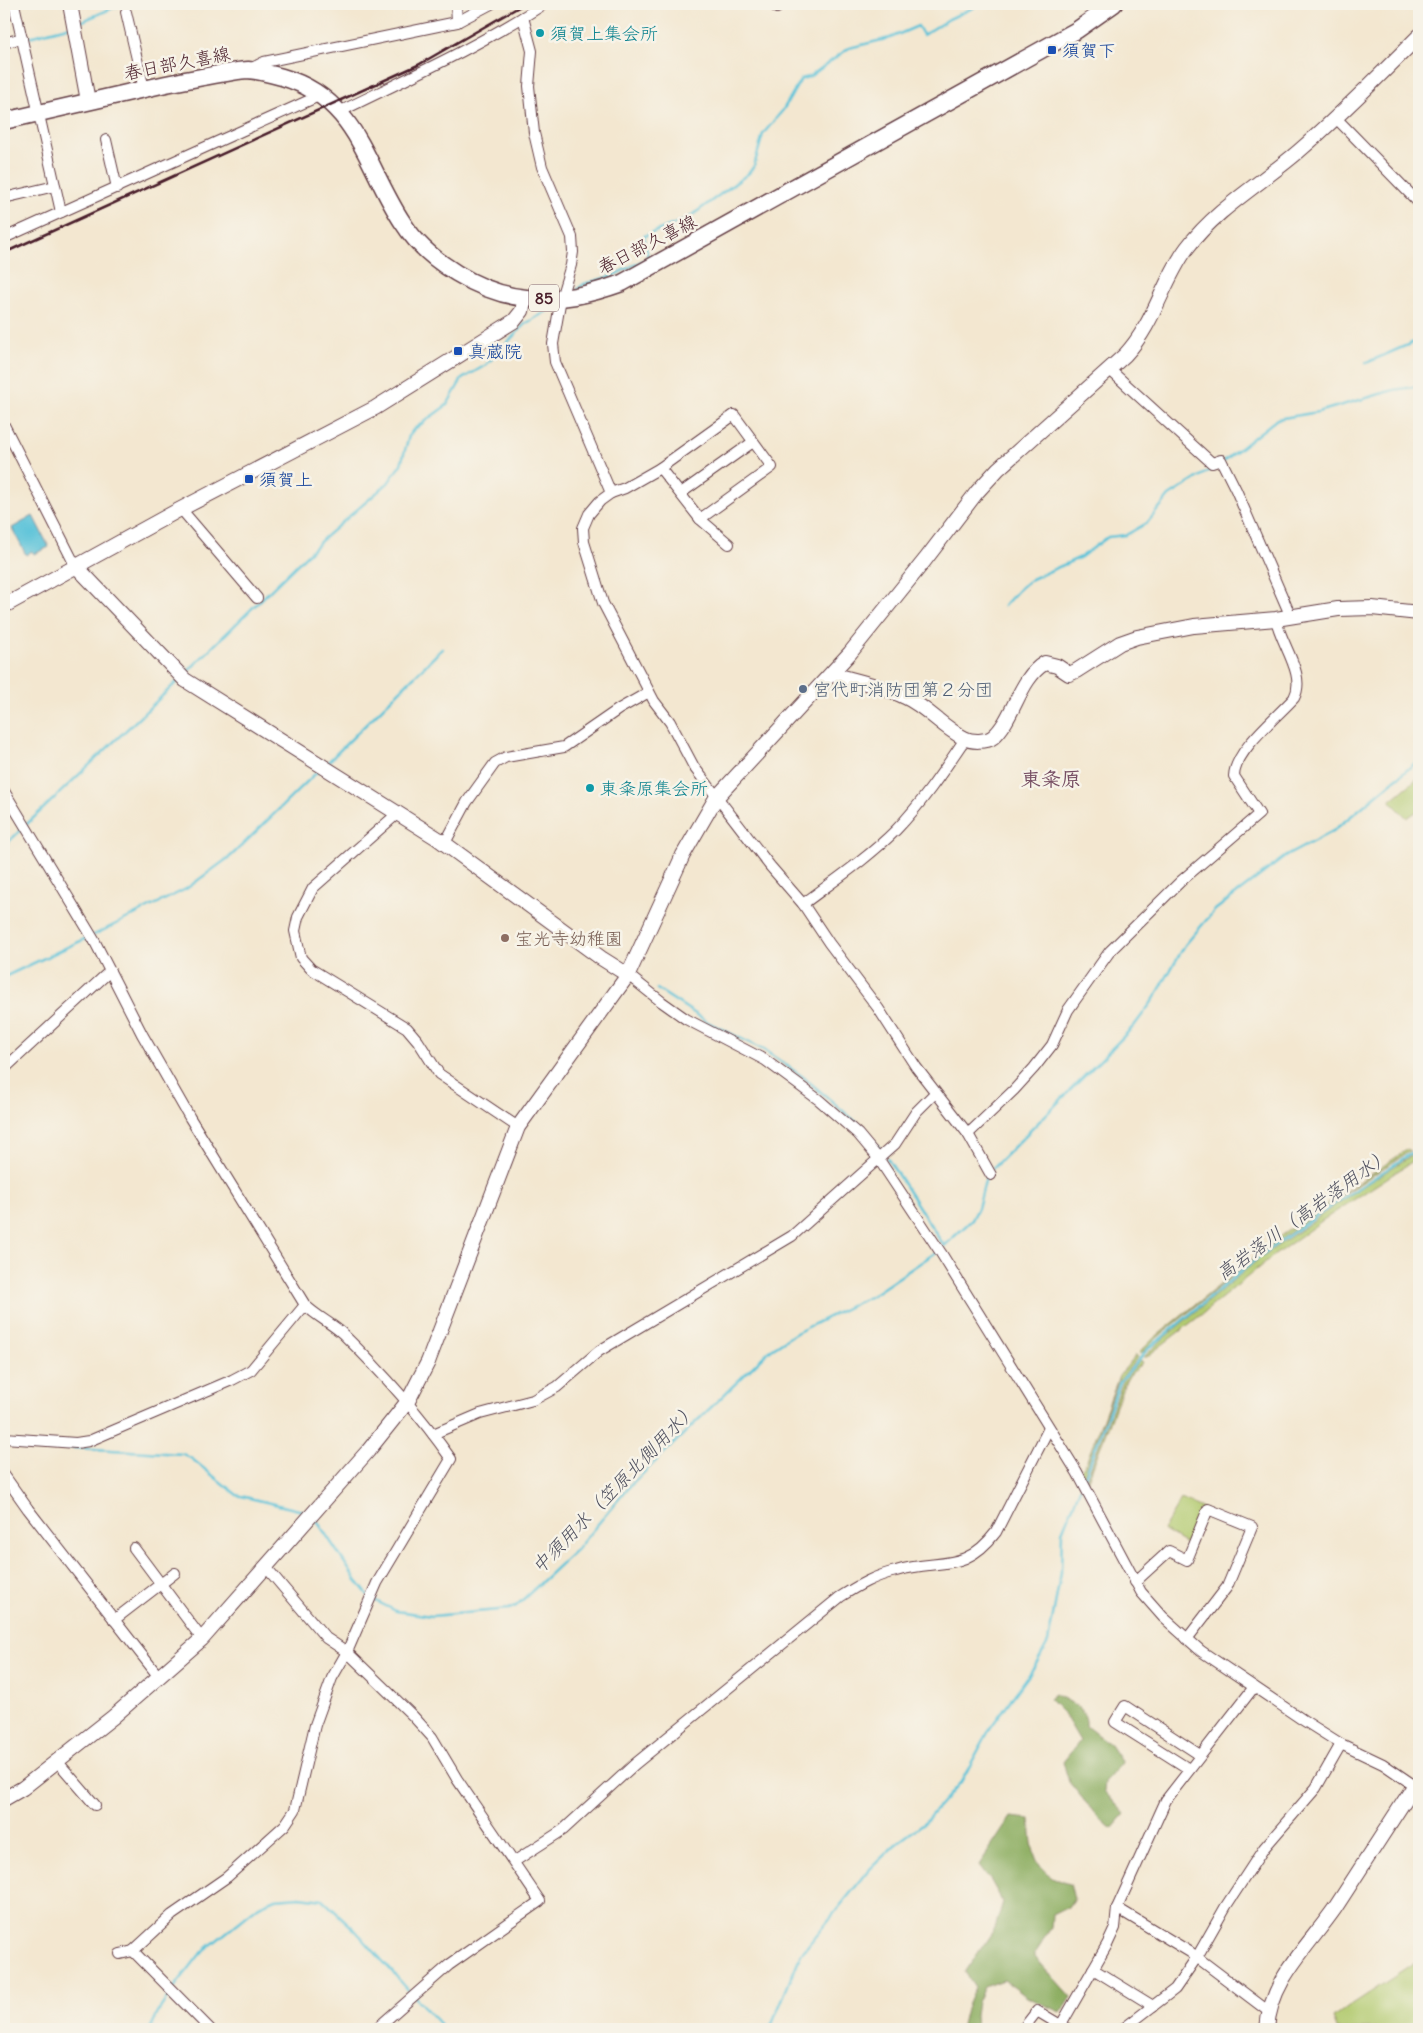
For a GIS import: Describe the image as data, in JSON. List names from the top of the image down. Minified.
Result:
{"streets":{"main road":["春日部久喜線","85"]},"districts":["東粂原"],"water":["高岩落川（高岩落用水）","中須用水（笠原北側用水）"],"places":{"other":["須賀上集会所","宮代町消防団第２分団","東粂原集会所","宝光寺幼稚園"],"transit":["須賀下","真蔵院","須賀上"]}}
